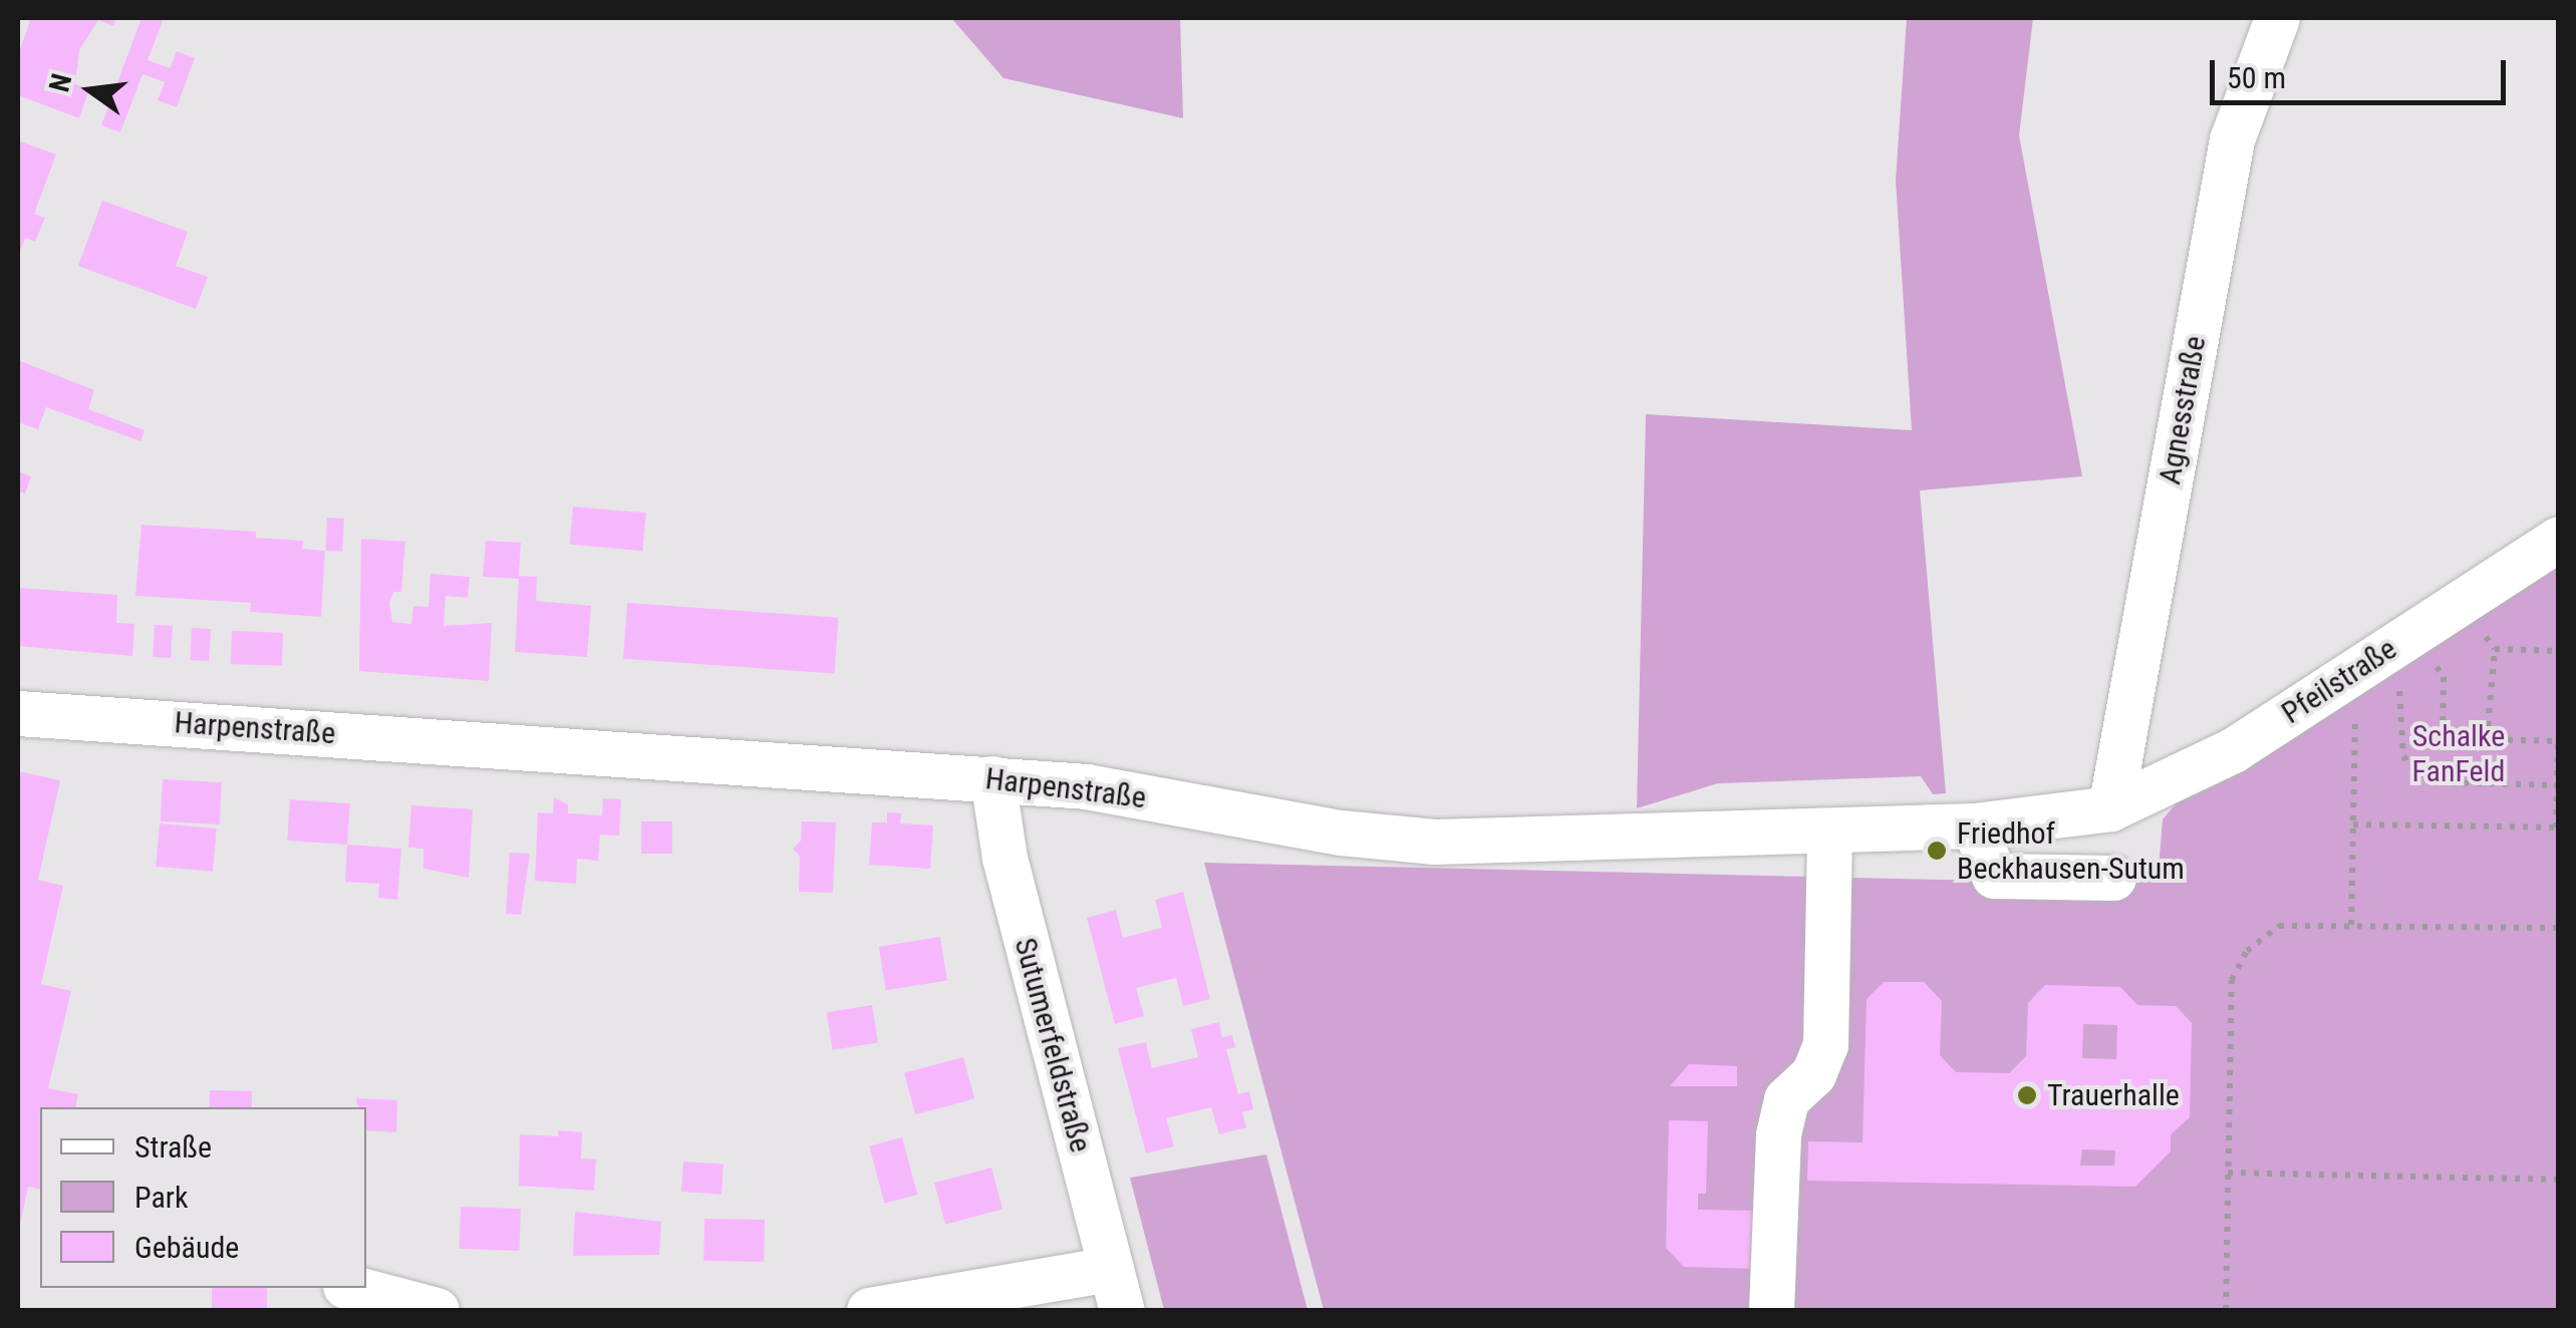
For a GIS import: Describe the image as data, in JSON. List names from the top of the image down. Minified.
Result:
{"streets":{"street":["Agnesstraße","Pfeilstraße","Harpenstraße","Sutumerfeldstraße"]},"crossings":[["Agnesstraße","Pfeilstraße"],["Agnesstraße","Harpenstraße"],["Pfeilstraße","Harpenstraße"],["Harpenstraße","Sutumerfeldstraße"]],"parks":["Schalke FanFeld"],"places":["Friedhof Beckhausen-Sutum","Trauerhalle"],"legend":["Straße","Park","Gebäude"],"scale_bar":"50 m","north":"left"}
